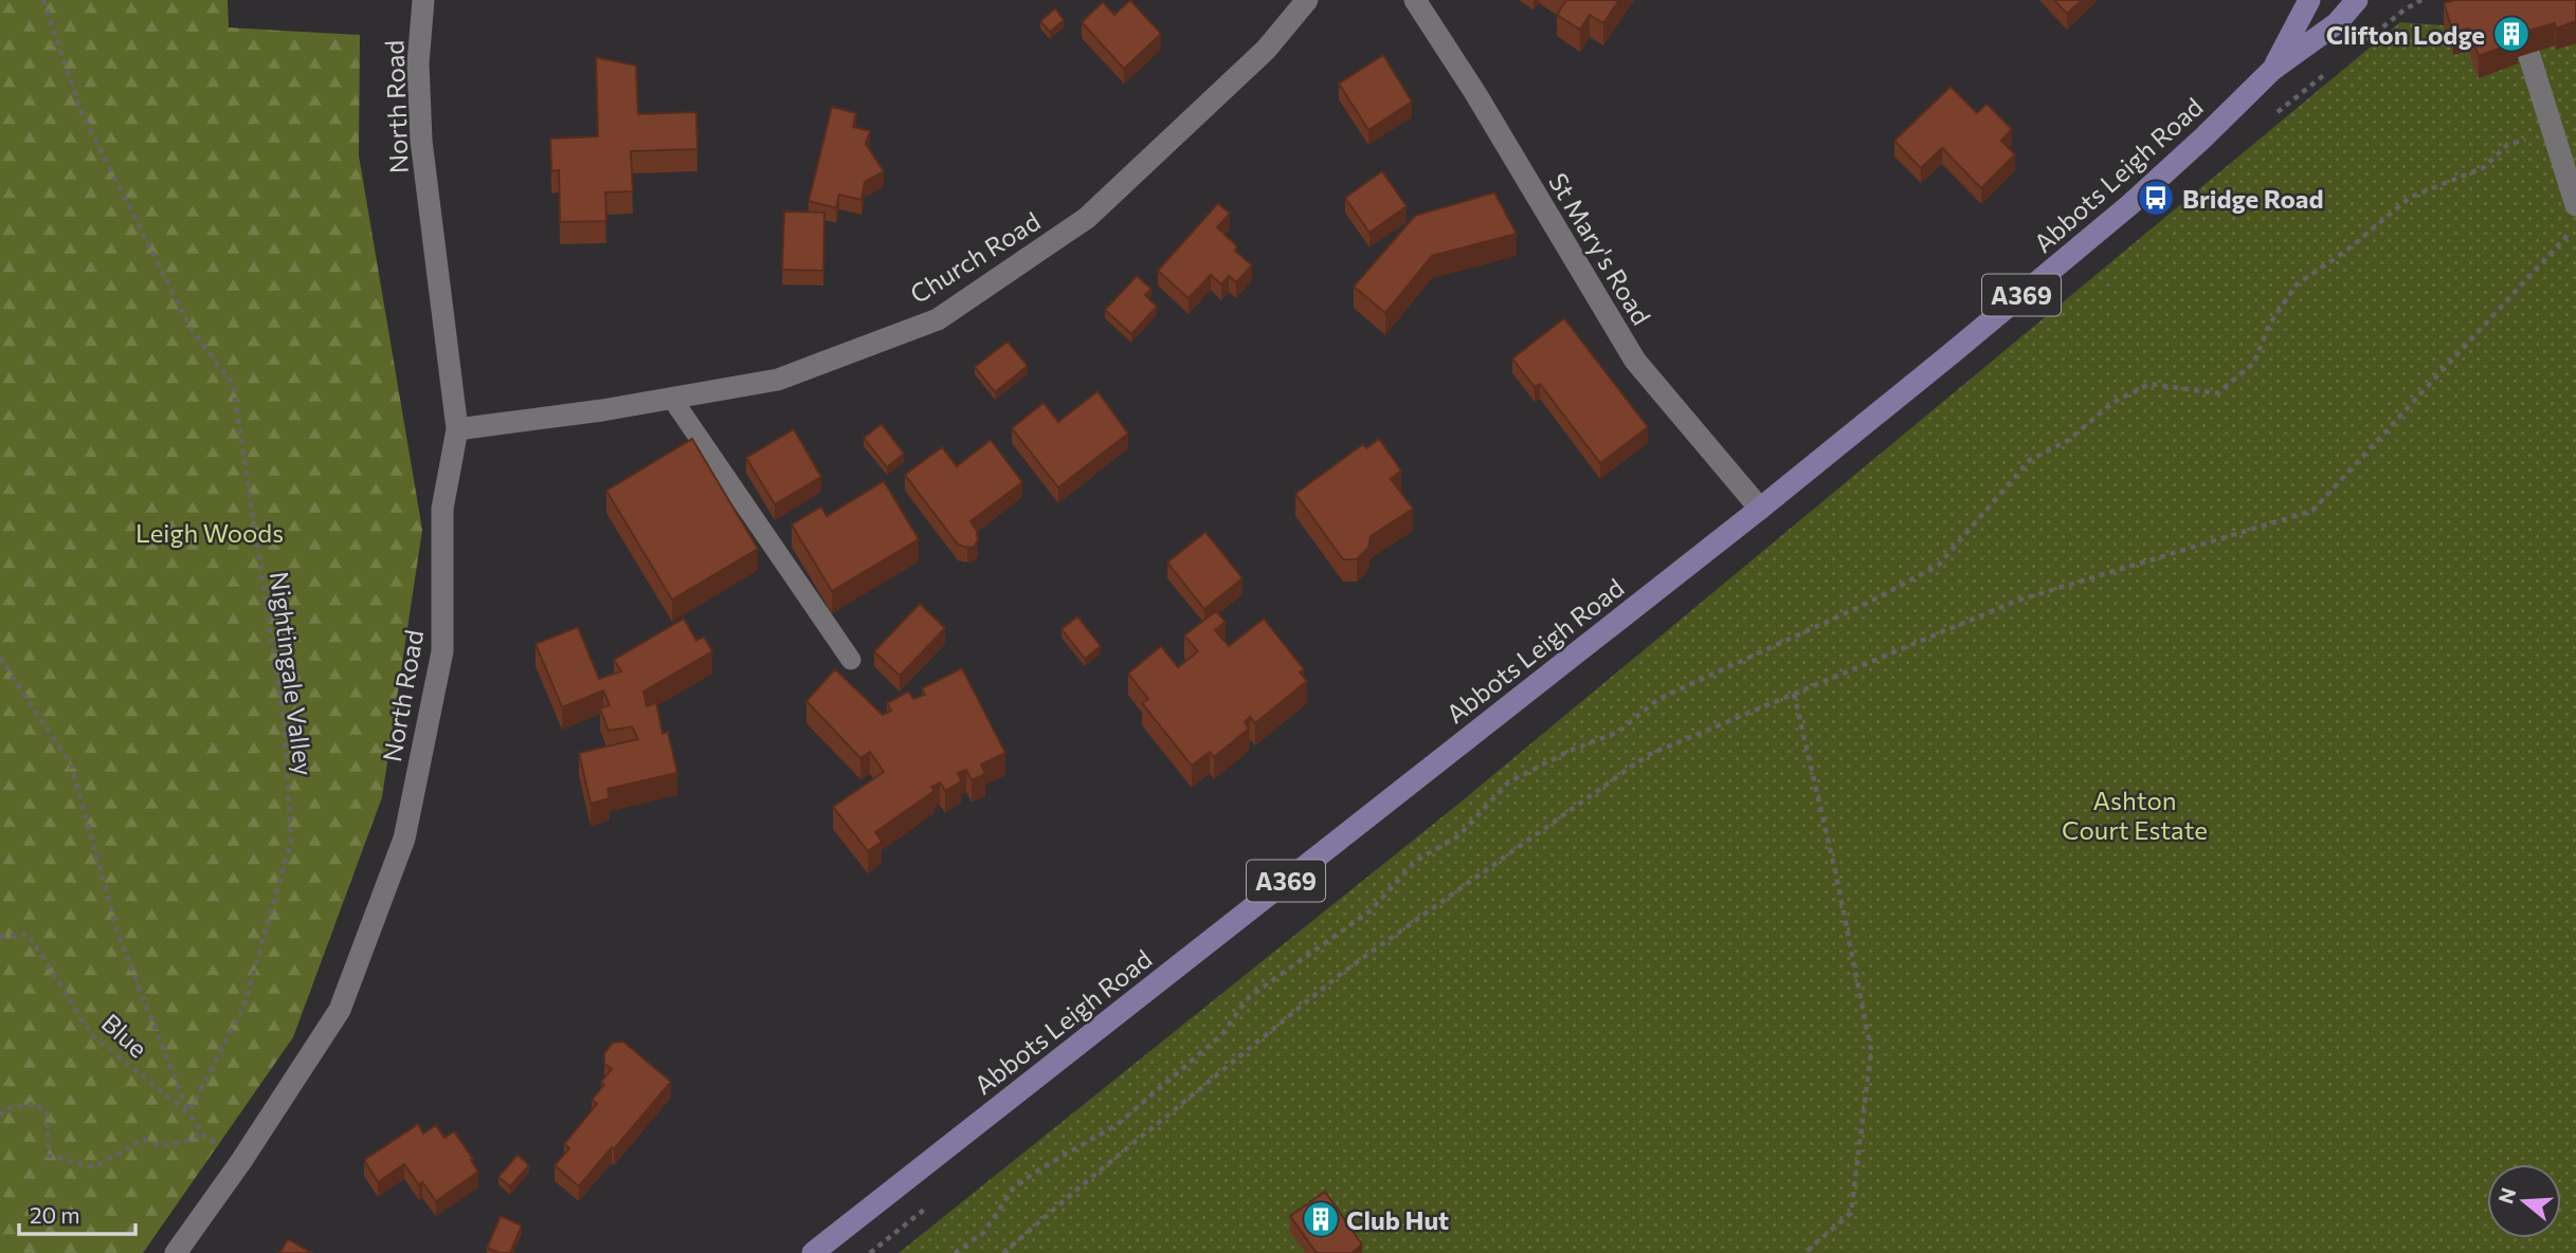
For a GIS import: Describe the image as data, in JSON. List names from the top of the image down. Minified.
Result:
{"streets":{"main road":["Abbots Leigh Road","A369"],"street":["North Road","St Mary's Road","Church Road"],"path":["Nightingale Valley","Blue"]},"crossings":[["North Road","Church Road"],["North Road","Blue"],["Abbots Leigh Road","St Mary's Road"],["Nightingale Valley","Blue"]],"parks":["Leigh Woods","Ashton Court Estate"],"places":{"building":["Clifton Lodge","Club Hut"],"bus stop":["Bridge Road"]},"scale_bar":"20 m","north":"left"}
